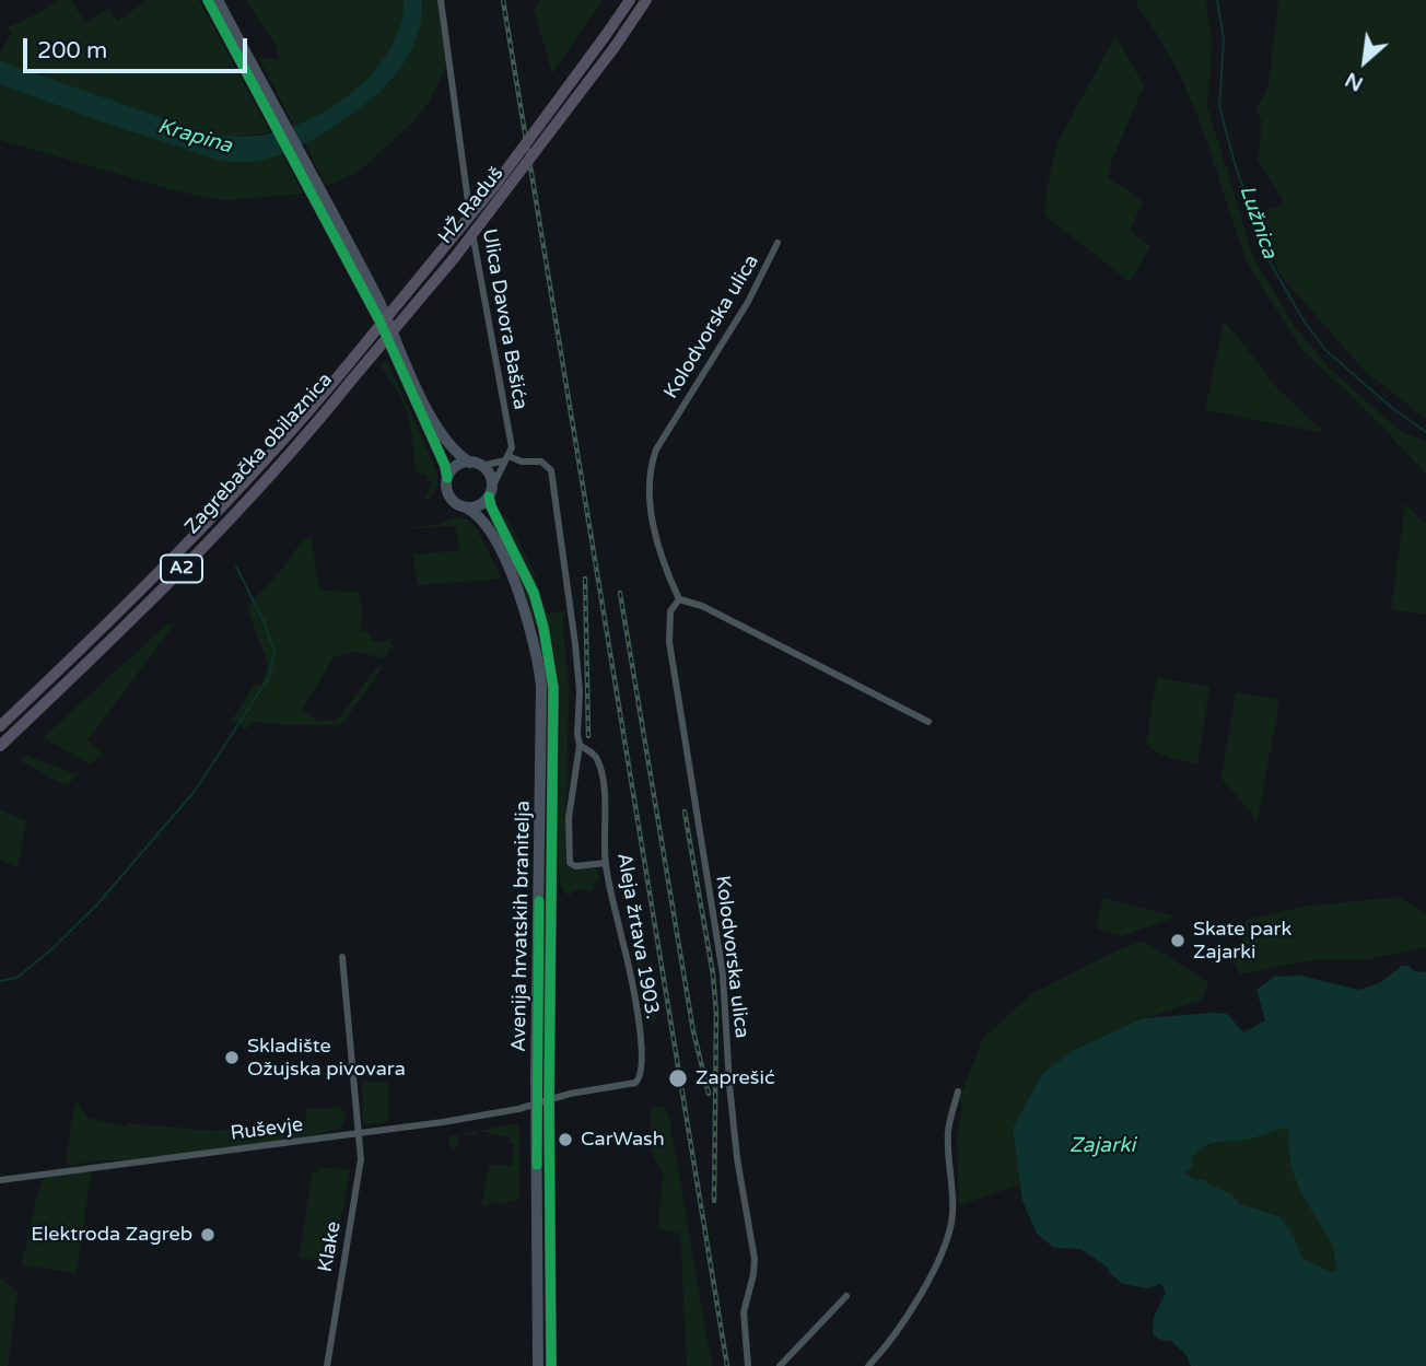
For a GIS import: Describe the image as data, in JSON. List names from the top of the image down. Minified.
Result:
{"streets":{"highway":["HŽ Raduš","Zagrebačka obilaznica","A2"],"main road":["Avenija hrvatskih branitelja"],"street":["Ulica Davora Bašića","Kolodvorska ulica","Aleja žrtava 1903.","Ruševje","Klake"]},"crossings":[["HŽ Raduš","Zagrebačka obilaznica"],["Ulica Davora Bašića","Avenija hrvatskih branitelja"],["Avenija hrvatskih branitelja","Aleja žrtava 1903."],["Avenija hrvatskih branitelja","Ruševje"],["Aleja žrtava 1903.","Ruševje"],["Ruševje","Klake"]],"water":["Krapina","Lužnica","Zajarki"],"places":["Skate park Zajarki","Skladište Ožujska pivovara","Zaprešić","CarWash","Elektroda Zagreb"],"scale_bar":"200 m","north":"bottom left"}
